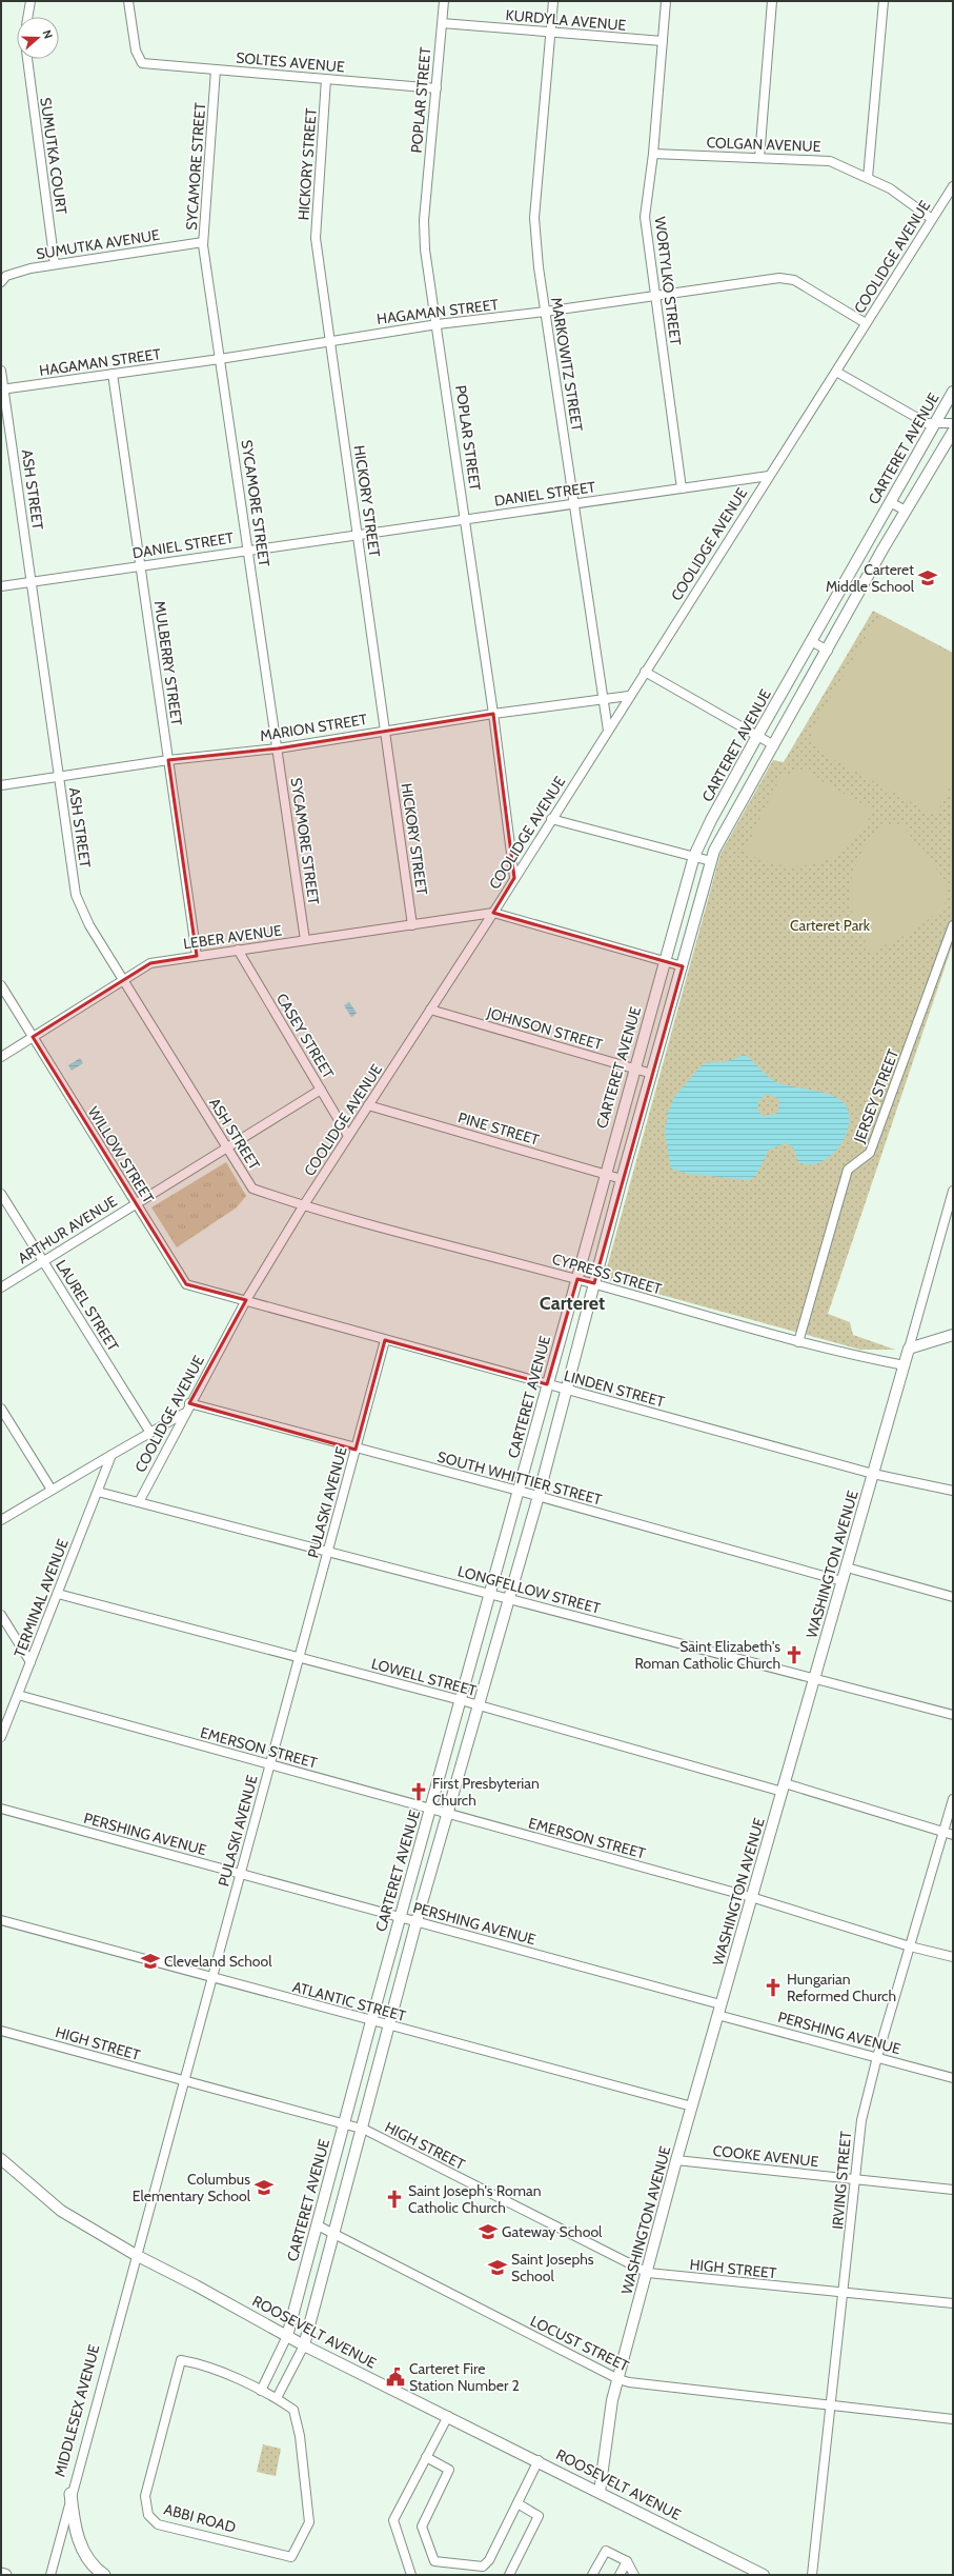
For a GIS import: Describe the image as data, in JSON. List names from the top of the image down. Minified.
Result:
{"streets":{"street":["KURDYLA AVENUE","SOLTES AVENUE","POPLAR STREET","COLGAN AVENUE","SUMUTKA COURT","HICKORY STREET","SYCAMORE STREET","SUMUTKA AVENUE","COOLIDGE AVENUE","WORTYLKO STREET","HAGAMAN STREET","MARKOWITZ STREET","CARTERET AVENUE","ASH STREET","DANIEL STREET","MULBERRY STREET","MARION STREET","LEBER AVENUE","JOHNSON STREET","CASEY STREET","JERSEY STREET","PINE STREET","WILLOW STREET","ARTHUR AVENUE","CYPRESS STREET","LAUREL STREET","LINDEN STREET","SOUTH WHITTIER STREET","PULASKI AVENUE","WASHINGTON AVENUE","LONGFELLOW STREET","TERMINAL AVENUE","LOWELL STREET","EMERSON STREET","PERSHING AVENUE","ATLANTIC STREET","HIGH STREET","COOKE AVENUE","IRVING STREET","ROOSEVELT AVENUE","LOCUST STREET","MIDDLESEX AVENUE","ABBI ROAD"]},"crossings":[["KURDYLA AVENUE","POPLAR STREET"],["KURDYLA AVENUE","WORTYLKO STREET"],["KURDYLA AVENUE","MARKOWITZ STREET"],["SOLTES AVENUE","POPLAR STREET"],["SOLTES AVENUE","HICKORY STREET"],["SOLTES AVENUE","SYCAMORE STREET"],["POPLAR STREET","COOLIDGE AVENUE"],["POPLAR STREET","HAGAMAN STREET"],["POPLAR STREET","DANIEL STREET"],["POPLAR STREET","MARION STREET"],["COLGAN AVENUE","COOLIDGE AVENUE"],["COLGAN AVENUE","WORTYLKO STREET"],["SUMUTKA COURT","SUMUTKA AVENUE"],["HICKORY STREET","HAGAMAN STREET"],["HICKORY STREET","DANIEL STREET"],["HICKORY STREET","MARION STREET"],["HICKORY STREET","LEBER AVENUE"],["SYCAMORE STREET","SUMUTKA AVENUE"],["SYCAMORE STREET","HAGAMAN STREET"],["SYCAMORE STREET","DANIEL STREET"],["SYCAMORE STREET","MARION STREET"],["SYCAMORE STREET","LEBER AVENUE"],["COOLIDGE AVENUE","HAGAMAN STREET"],["COOLIDGE AVENUE","MARKOWITZ STREET"],["COOLIDGE AVENUE","ASH STREET"],["COOLIDGE AVENUE","DANIEL STREET"],["COOLIDGE AVENUE","MARION STREET"],["COOLIDGE AVENUE","LEBER AVENUE"],["COOLIDGE AVENUE","JOHNSON STREET"],["COOLIDGE AVENUE","CASEY STREET"],["COOLIDGE AVENUE","PINE STREET"],["COOLIDGE AVENUE","WILLOW STREET"],["COOLIDGE AVENUE","CYPRESS STREET"],["COOLIDGE AVENUE","LINDEN STREET"],["COOLIDGE AVENUE","SOUTH WHITTIER STREET"],["COOLIDGE AVENUE","LONGFELLOW STREET"],["WORTYLKO STREET","HAGAMAN STREET"],["WORTYLKO STREET","DANIEL STREET"],["HAGAMAN STREET","MARKOWITZ STREET"],["HAGAMAN STREET","ASH STREET"],["HAGAMAN STREET","MULBERRY STREET"],["MARKOWITZ STREET","DANIEL STREET"],["MARKOWITZ STREET","MARION STREET"],["CARTERET AVENUE","JOHNSON STREET"],["CARTERET AVENUE","PINE STREET"],["CARTERET AVENUE","CYPRESS STREET"],["CARTERET AVENUE","LINDEN STREET"],["CARTERET AVENUE","SOUTH WHITTIER STREET"],["CARTERET AVENUE","LONGFELLOW STREET"],["CARTERET AVENUE","LOWELL STREET"],["CARTERET AVENUE","EMERSON STREET"],["CARTERET AVENUE","PERSHING AVENUE"],["CARTERET AVENUE","ATLANTIC STREET"],["CARTERET AVENUE","HIGH STREET"],["CARTERET AVENUE","ROOSEVELT AVENUE"],["CARTERET AVENUE","LOCUST STREET"],["ASH STREET","DANIEL STREET"],["ASH STREET","MARION STREET"],["ASH STREET","LEBER AVENUE"],["ASH STREET","ARTHUR AVENUE"],["ASH STREET","CYPRESS STREET"],["DANIEL STREET","MULBERRY STREET"],["MULBERRY STREET","MARION STREET"],["MULBERRY STREET","LEBER AVENUE"],["LEBER AVENUE","CASEY STREET"],["LEBER AVENUE","WILLOW STREET"],["CASEY STREET","ARTHUR AVENUE"],["JERSEY STREET","CYPRESS STREET"],["WILLOW STREET","ARTHUR AVENUE"],["WILLOW STREET","LINDEN STREET"],["ARTHUR AVENUE","LAUREL STREET"],["CYPRESS STREET","WASHINGTON AVENUE"],["LINDEN STREET","PULASKI AVENUE"],["LINDEN STREET","WASHINGTON AVENUE"],["SOUTH WHITTIER STREET","PULASKI AVENUE"],["SOUTH WHITTIER STREET","WASHINGTON AVENUE"],["PULASKI AVENUE","LONGFELLOW STREET"],["PULASKI AVENUE","LOWELL STREET"],["PULASKI AVENUE","EMERSON STREET"],["PULASKI AVENUE","PERSHING AVENUE"],["PULASKI AVENUE","ATLANTIC STREET"],["PULASKI AVENUE","HIGH STREET"],["PULASKI AVENUE","ROOSEVELT AVENUE"],["PULASKI AVENUE","MIDDLESEX AVENUE"],["WASHINGTON AVENUE","LONGFELLOW STREET"],["WASHINGTON AVENUE","LOWELL STREET"],["WASHINGTON AVENUE","EMERSON STREET"],["WASHINGTON AVENUE","PERSHING AVENUE"],["WASHINGTON AVENUE","ATLANTIC STREET"],["WASHINGTON AVENUE","HIGH STREET"],["WASHINGTON AVENUE","COOKE AVENUE"],["WASHINGTON AVENUE","ROOSEVELT AVENUE"],["WASHINGTON AVENUE","LOCUST STREET"],["LONGFELLOW STREET","TERMINAL AVENUE"],["TERMINAL AVENUE","LOWELL STREET"],["TERMINAL AVENUE","EMERSON STREET"],["LOWELL STREET","IRVING STREET"],["EMERSON STREET","IRVING STREET"],["PERSHING AVENUE","IRVING STREET"],["HIGH STREET","IRVING STREET"],["COOKE AVENUE","IRVING STREET"],["IRVING STREET","LOCUST STREET"],["ROOSEVELT AVENUE","MIDDLESEX AVENUE"]],"districts":["Carteret"],"parks":["Carteret Park"],"places":{"school or university":["Carteret Middle School","Cleveland School","Columbus Elementary School","Gateway School","Saint Josephs School"],"church":["Saint Elizabeth's Roman Catholic Church","First Presbyterian Church","Hungarian Reformed Church","Saint Joseph's Roman Catholic Church"],"public building":["Carteret Fire Station Number 2"]},"north":"right"}
